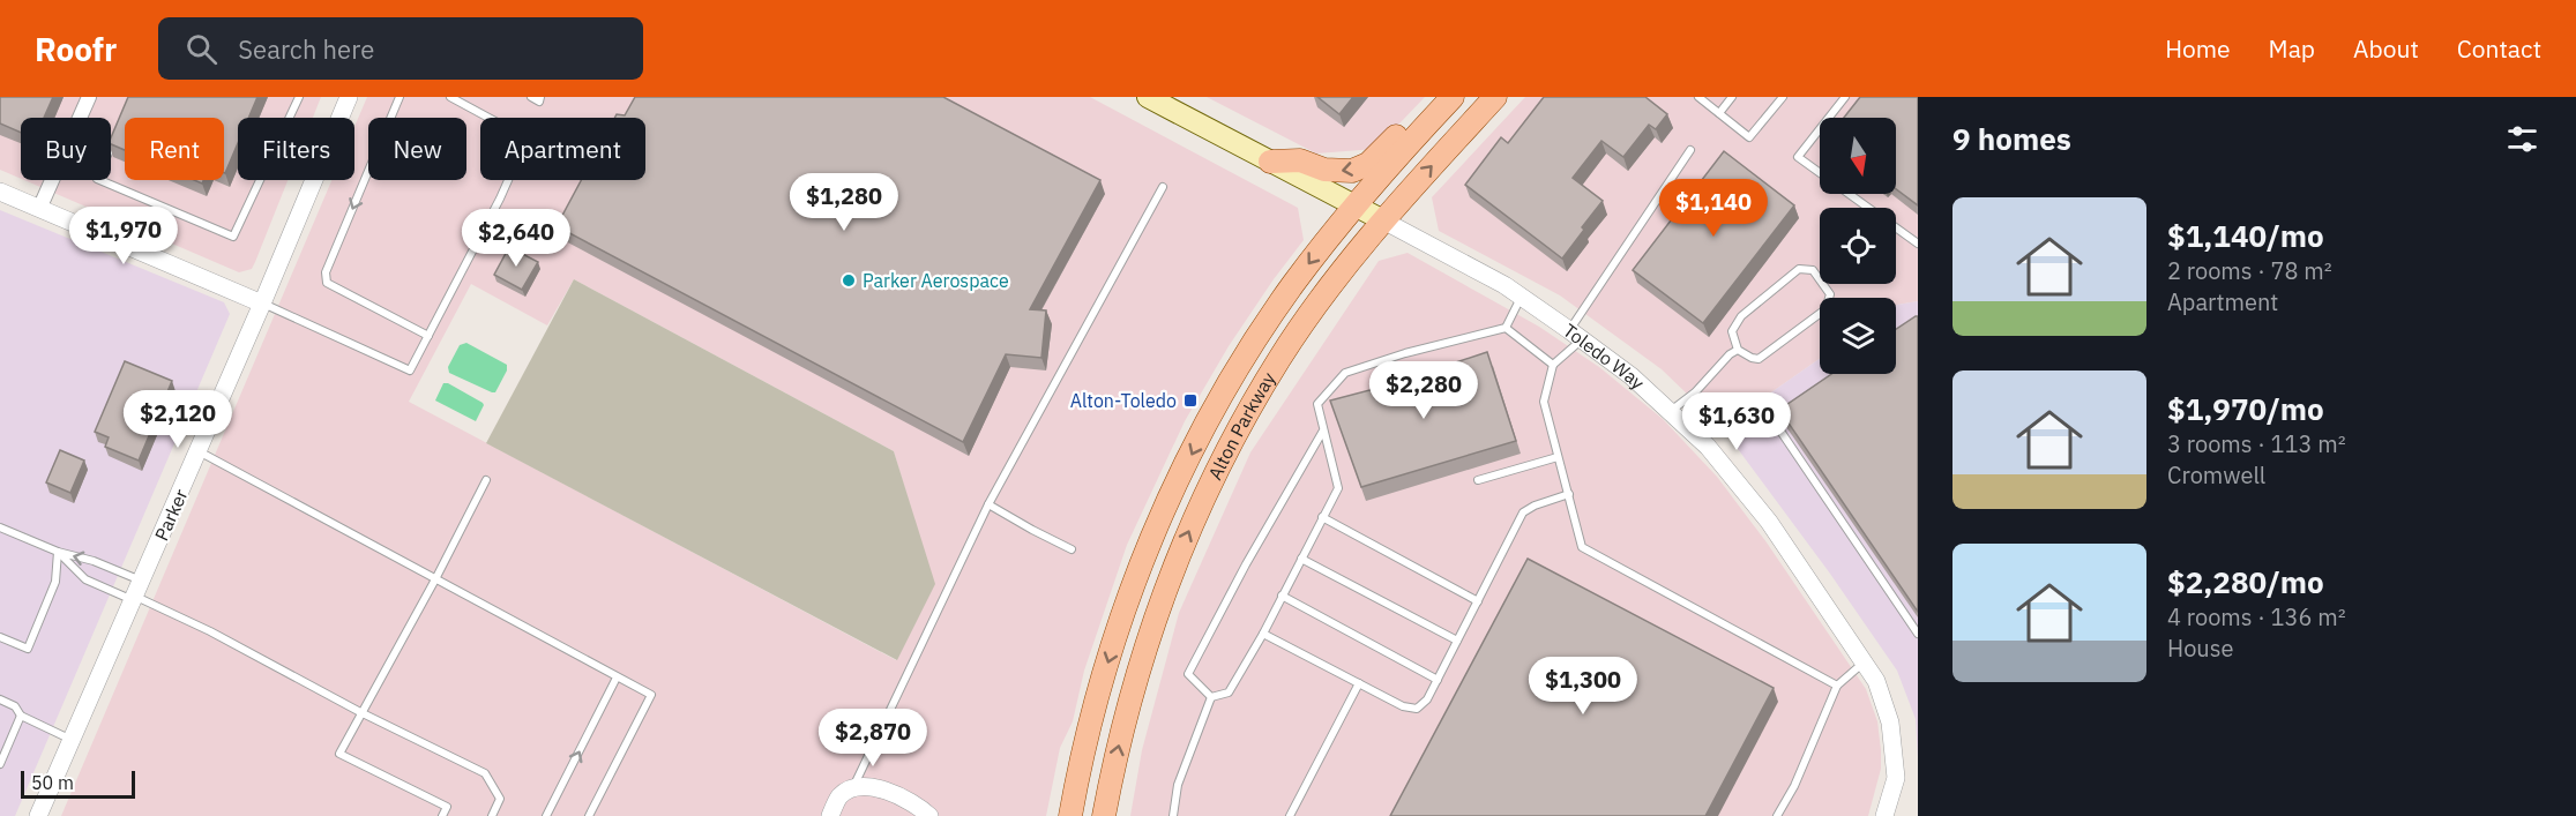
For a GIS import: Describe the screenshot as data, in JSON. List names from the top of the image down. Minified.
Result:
{"streets":{"main road":["Toledo Way","Alton Parkway"],"street":["Parker"]},"crossings":[["Toledo Way","Alton Parkway"]],"places":{"other":["Parker Aerospace"],"transit":["Alton-Toledo"]},"scale_bar":"50 m","north":"bottom","page":{"header":"Roofr","search":"Search here","nav":["Home","Map","About","Contact"],"heading":"9 homes","chip":["Buy","Rent","Filters","New","Apartment"],"price":["$1,280","$1,140","$1,970","$2,640","$2,280","$2,120","$1,630","$1,300","$2,870"],"list":[{"name":"$1,140/mo","note":"2 rooms · 78 m² · Apartment"},{"name":"$1,970/mo","note":"3 rooms · 113 m² · Cromwell"},{"name":"$2,280/mo","note":"4 rooms · 136 m² · House"}],"scale":"50 m"}}
